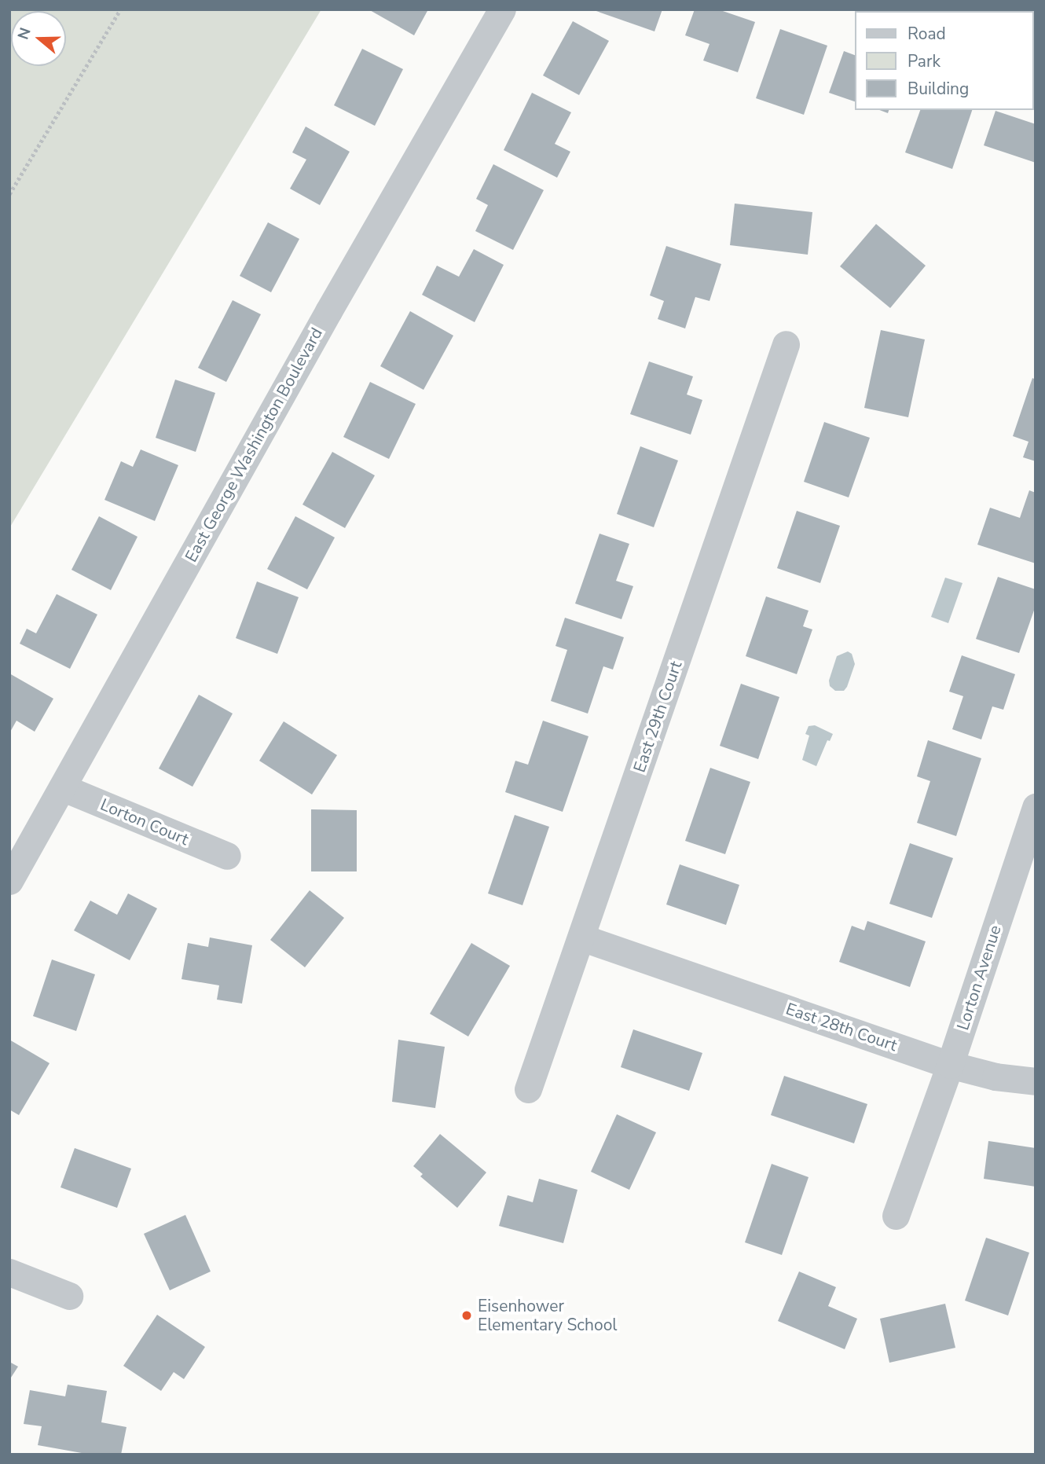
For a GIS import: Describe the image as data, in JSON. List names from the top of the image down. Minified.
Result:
{"streets":{"street":["East George Washington Boulevard","East 29th Court","Lorton Court","Lorton Avenue","East 28th Court"]},"crossings":[["East George Washington Boulevard","Lorton Court"],["East 29th Court","East 28th Court"],["Lorton Avenue","East 28th Court"]],"places":["Eisenhower Elementary School"],"legend":["Road","Park","Building"],"north":"left"}
